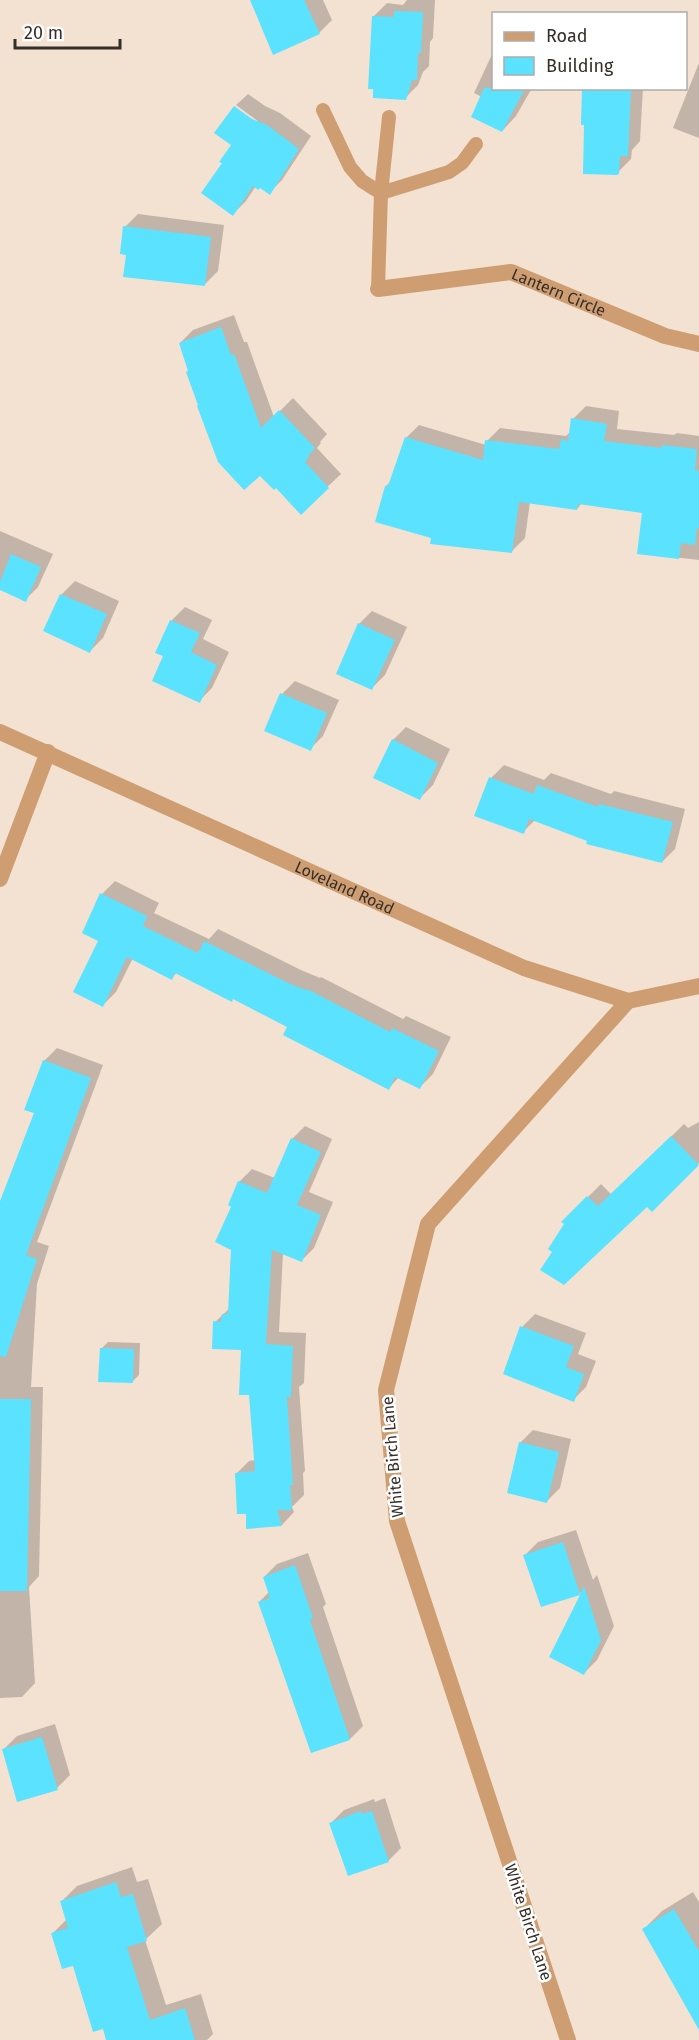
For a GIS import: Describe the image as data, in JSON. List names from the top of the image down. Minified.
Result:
{"streets":{"street":["Lantern Circle","Loveland Road","White Birch Lane"]},"crossings":[["Loveland Road","White Birch Lane"]],"legend":["Road","Building"],"scale_bar":"20 m"}
